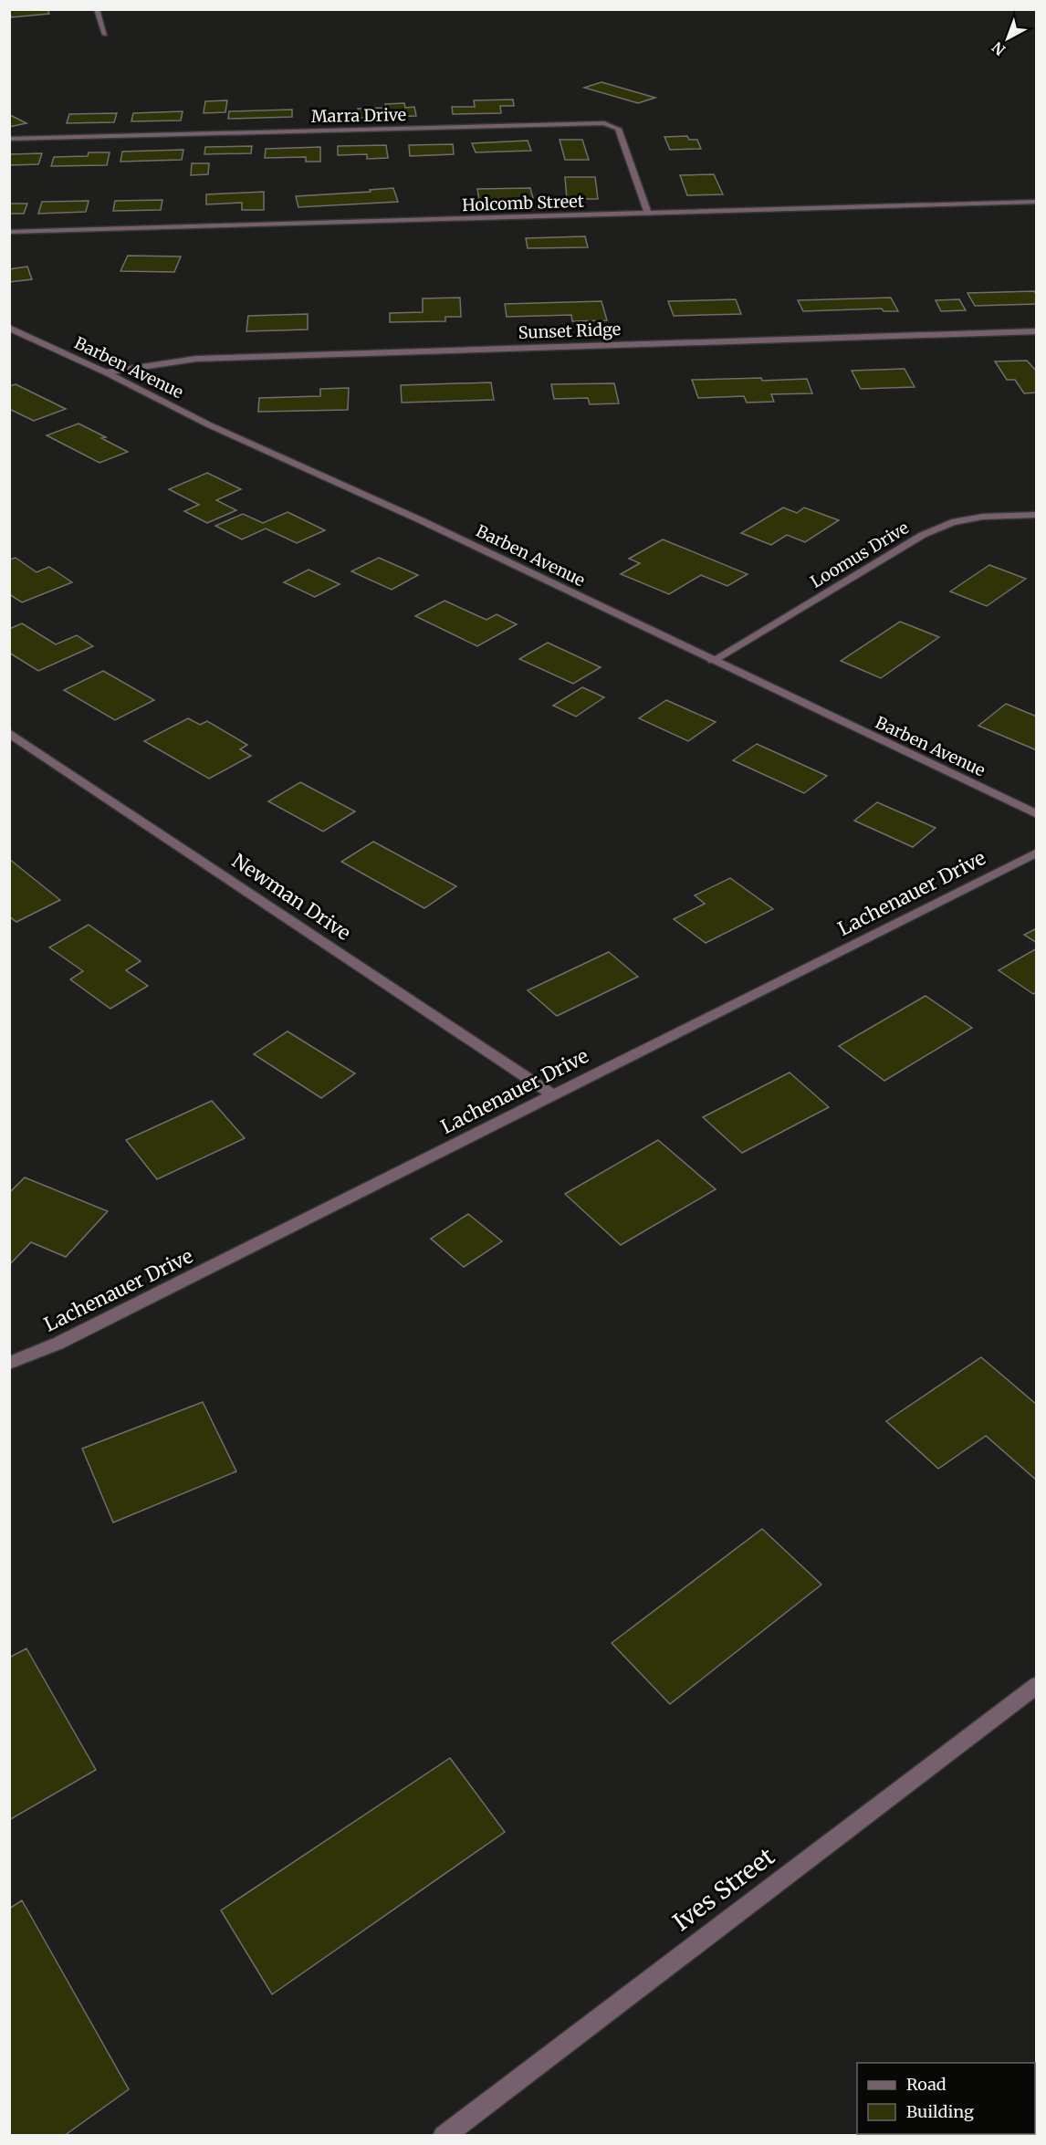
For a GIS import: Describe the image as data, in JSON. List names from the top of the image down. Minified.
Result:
{"streets":{"street":["Marra Drive","Holcomb Street","Sunset Ridge","Barben Avenue","Loomus Drive","Lachenauer Drive","Newman Drive","Ives Street"]},"crossings":[["Marra Drive","Holcomb Street"],["Sunset Ridge","Barben Avenue"],["Barben Avenue","Loomus Drive"],["Lachenauer Drive","Newman Drive"]],"legend":["Road","Building"],"north":"bottom left"}
